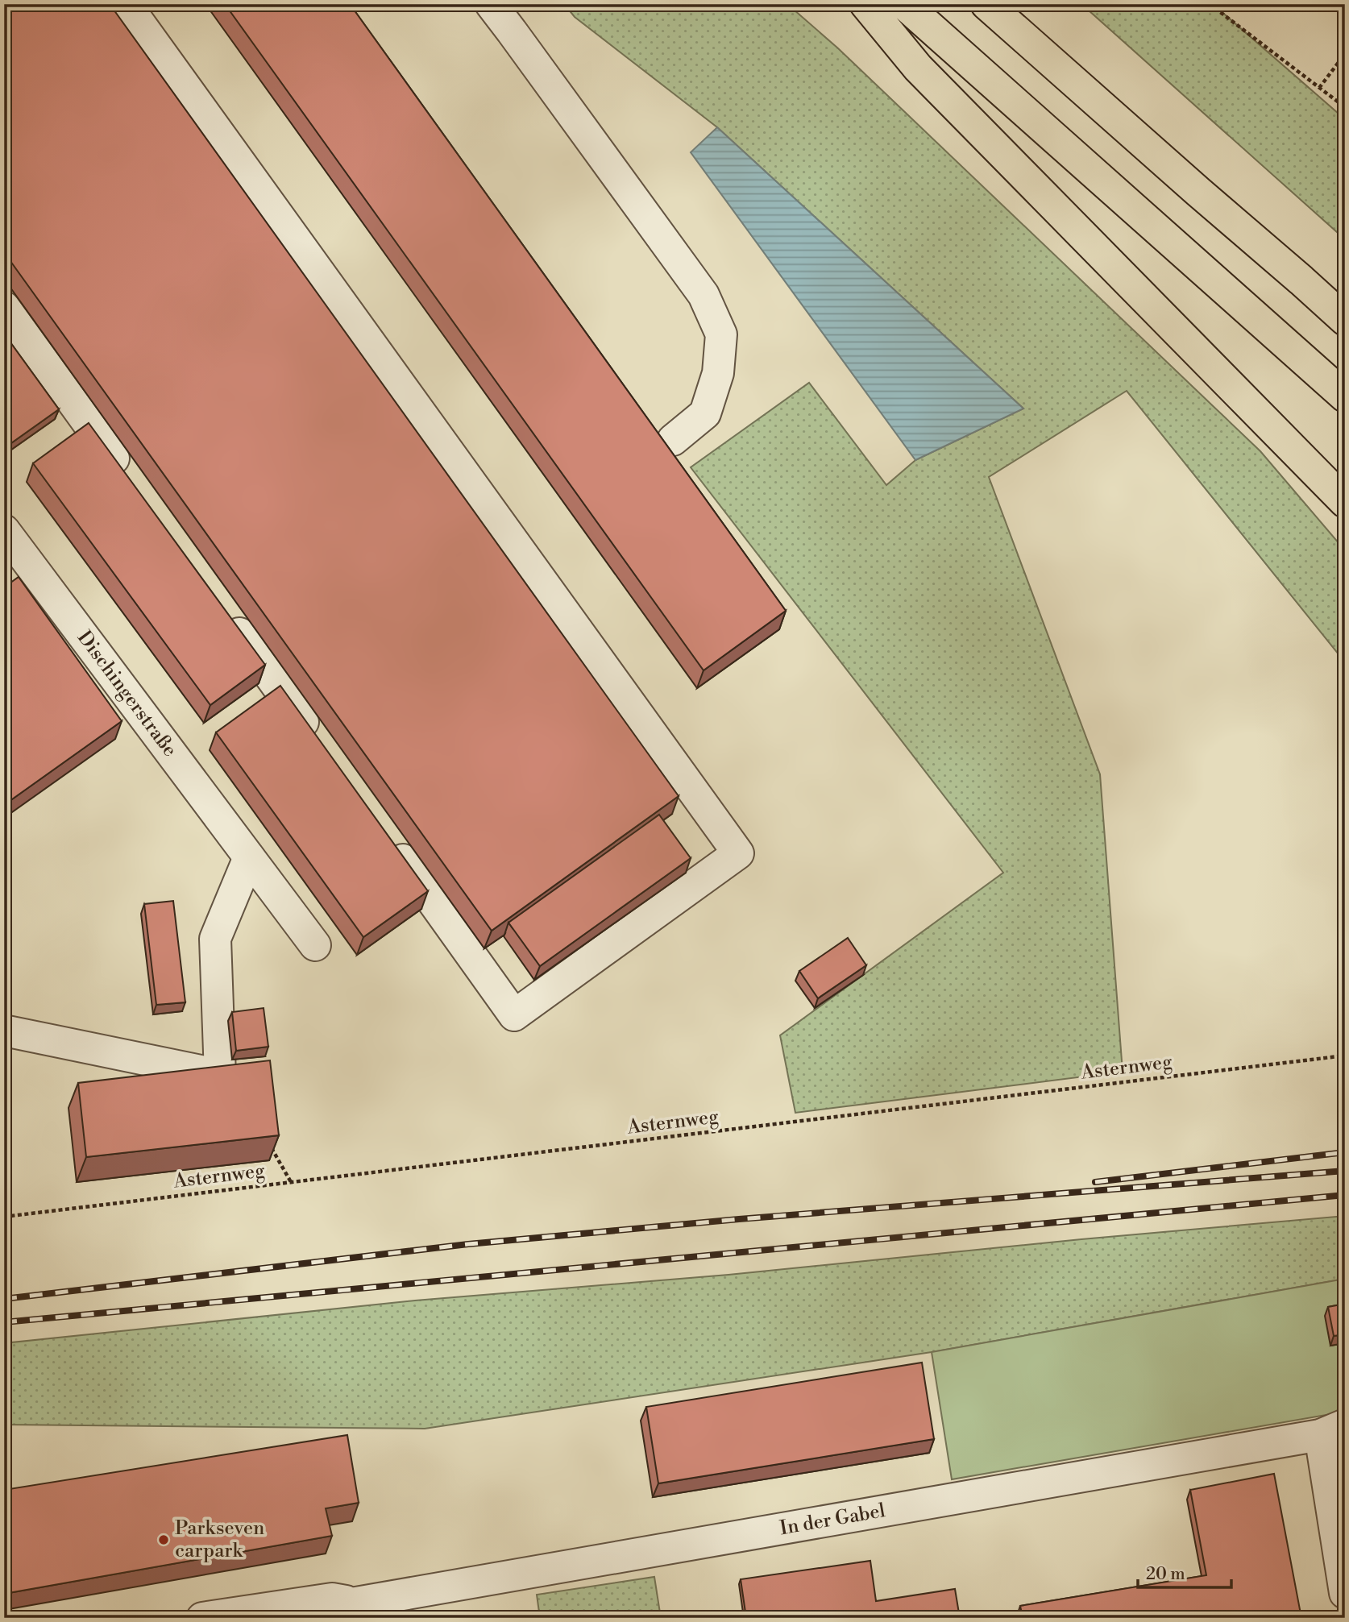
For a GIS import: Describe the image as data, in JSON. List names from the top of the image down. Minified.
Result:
{"streets":{"street":["Dischingerstraße","In der Gabel"],"path":["Asternweg"]},"places":["Parkseven carpark"],"scale_bar":"20 m"}
